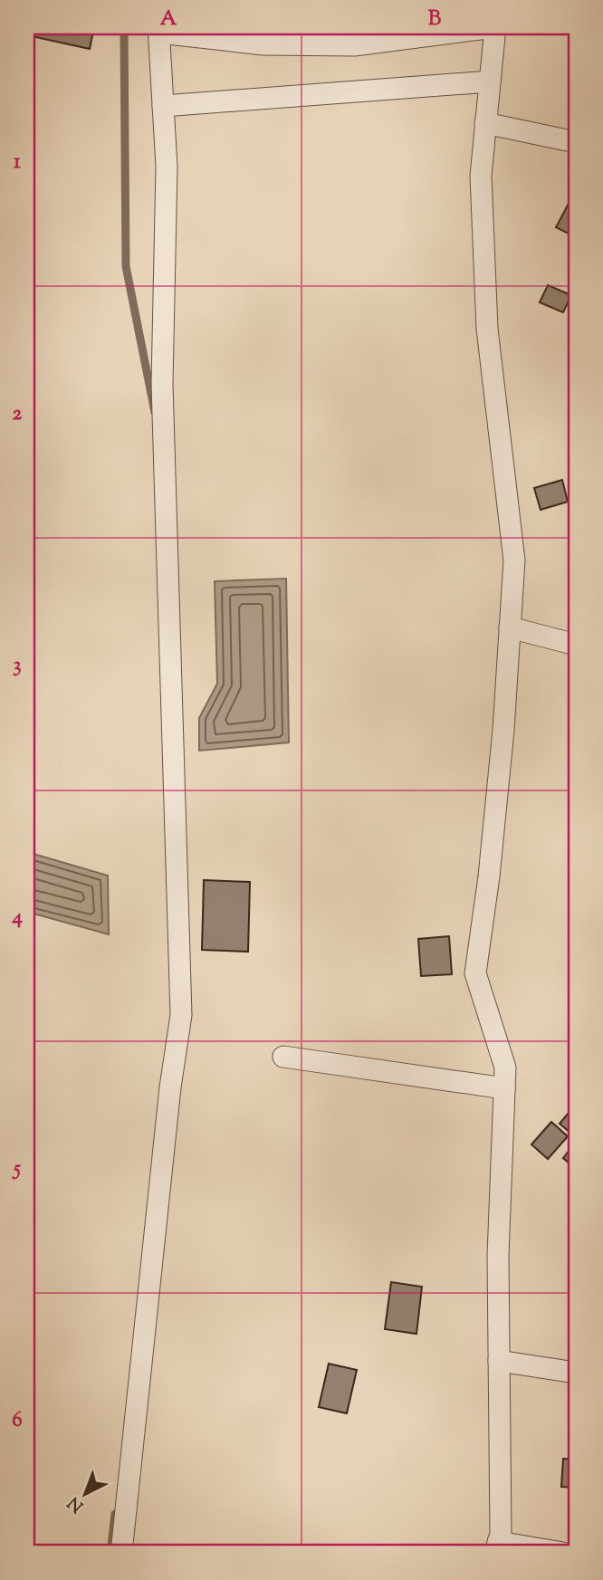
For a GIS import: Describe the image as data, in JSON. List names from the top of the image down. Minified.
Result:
{"north":"bottom left","grid":{"columns":["A","B"],"rows":["1","2","3","4","5","6"]}}
